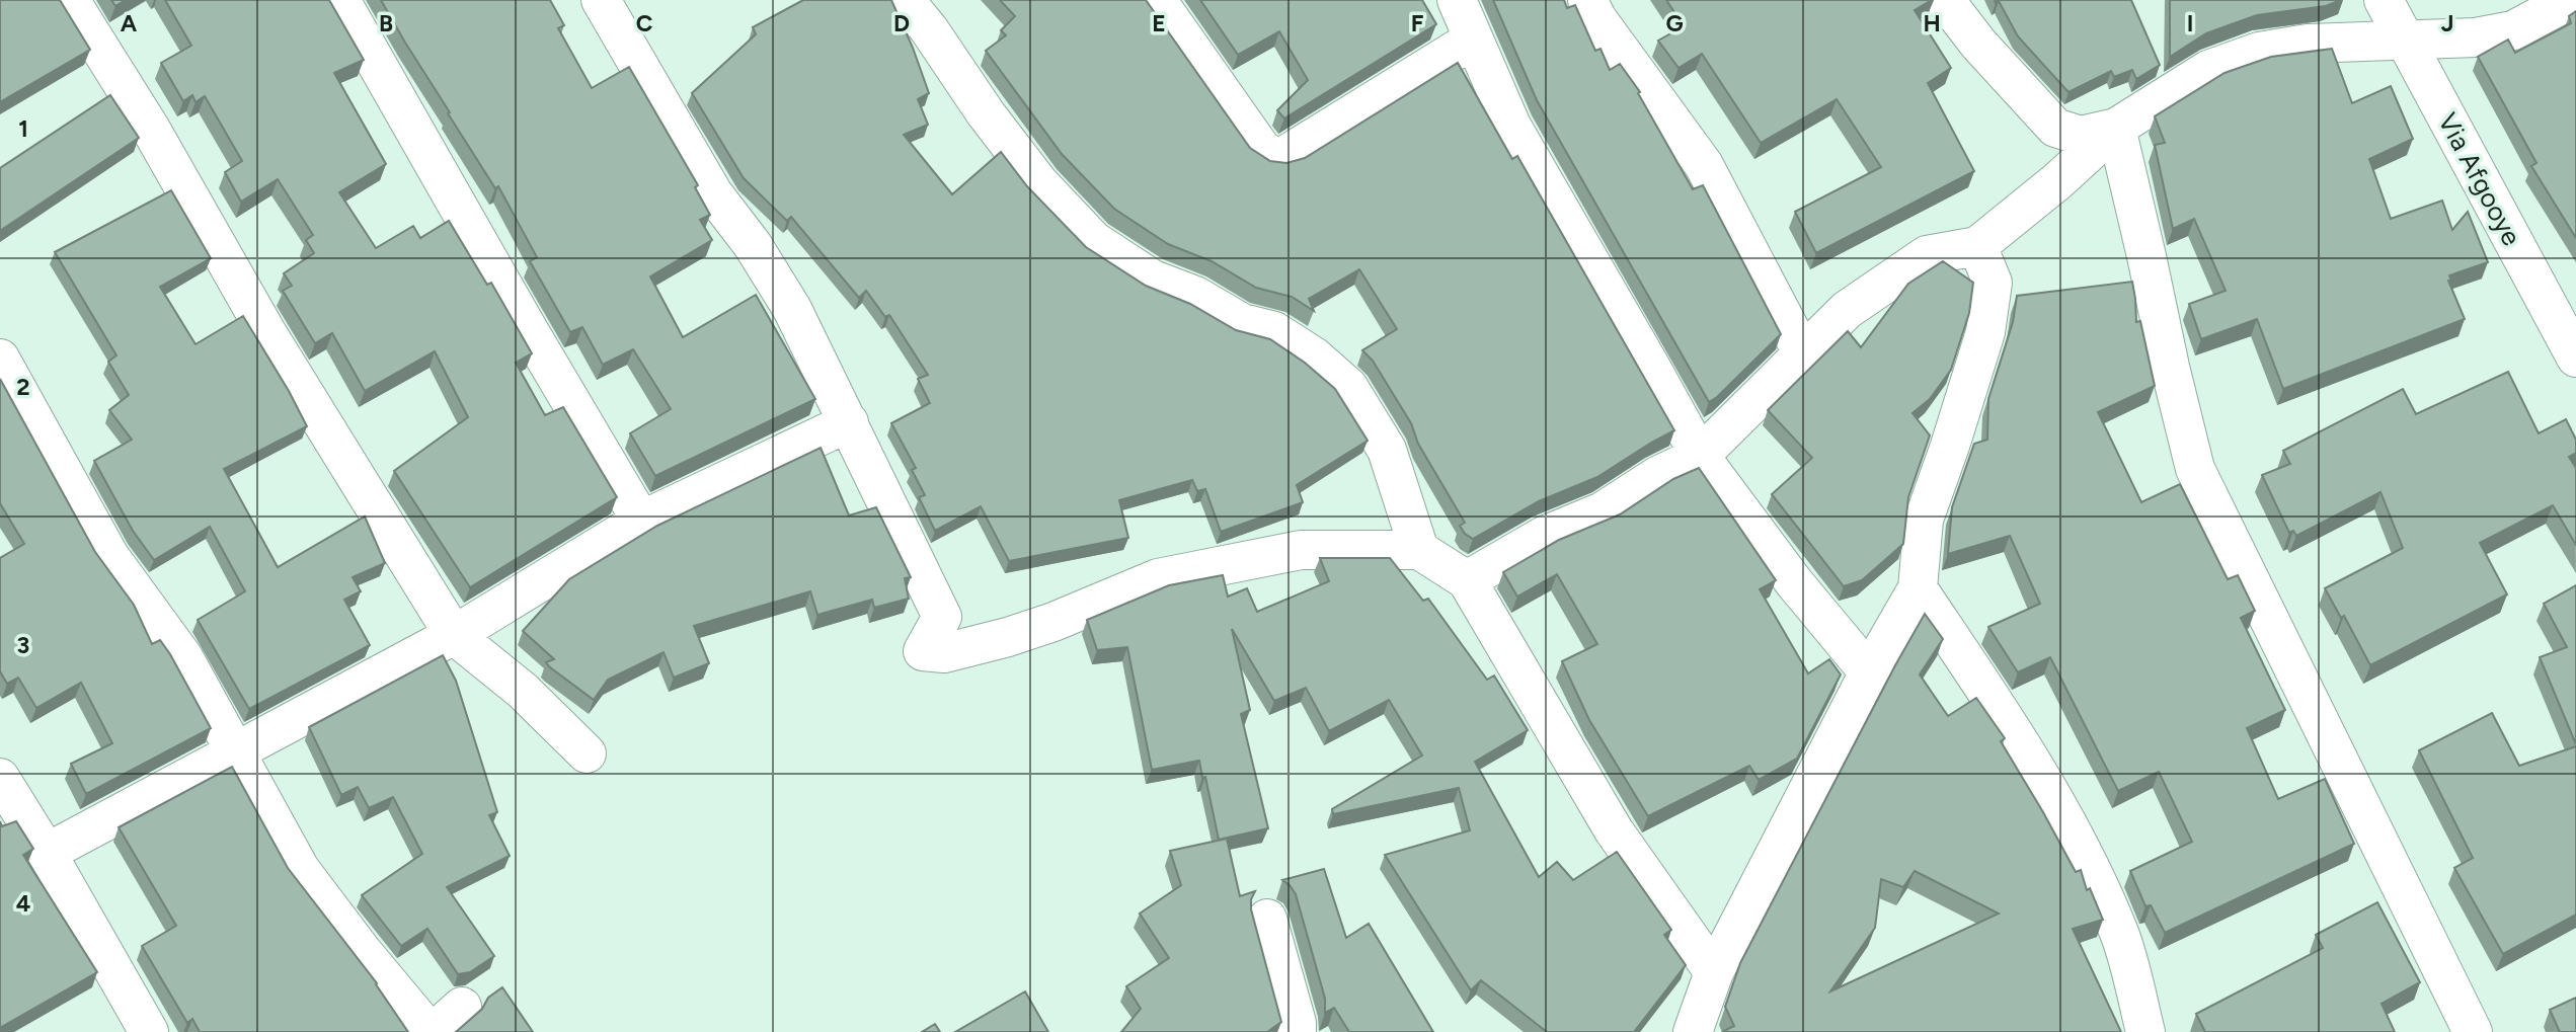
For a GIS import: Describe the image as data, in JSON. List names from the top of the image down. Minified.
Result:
{"streets":{"street":["Via Afgooye"]},"grid":{"columns":["A","B","C","D","E","F","G","H","I","J"],"rows":["1","2","3","4"]}}
